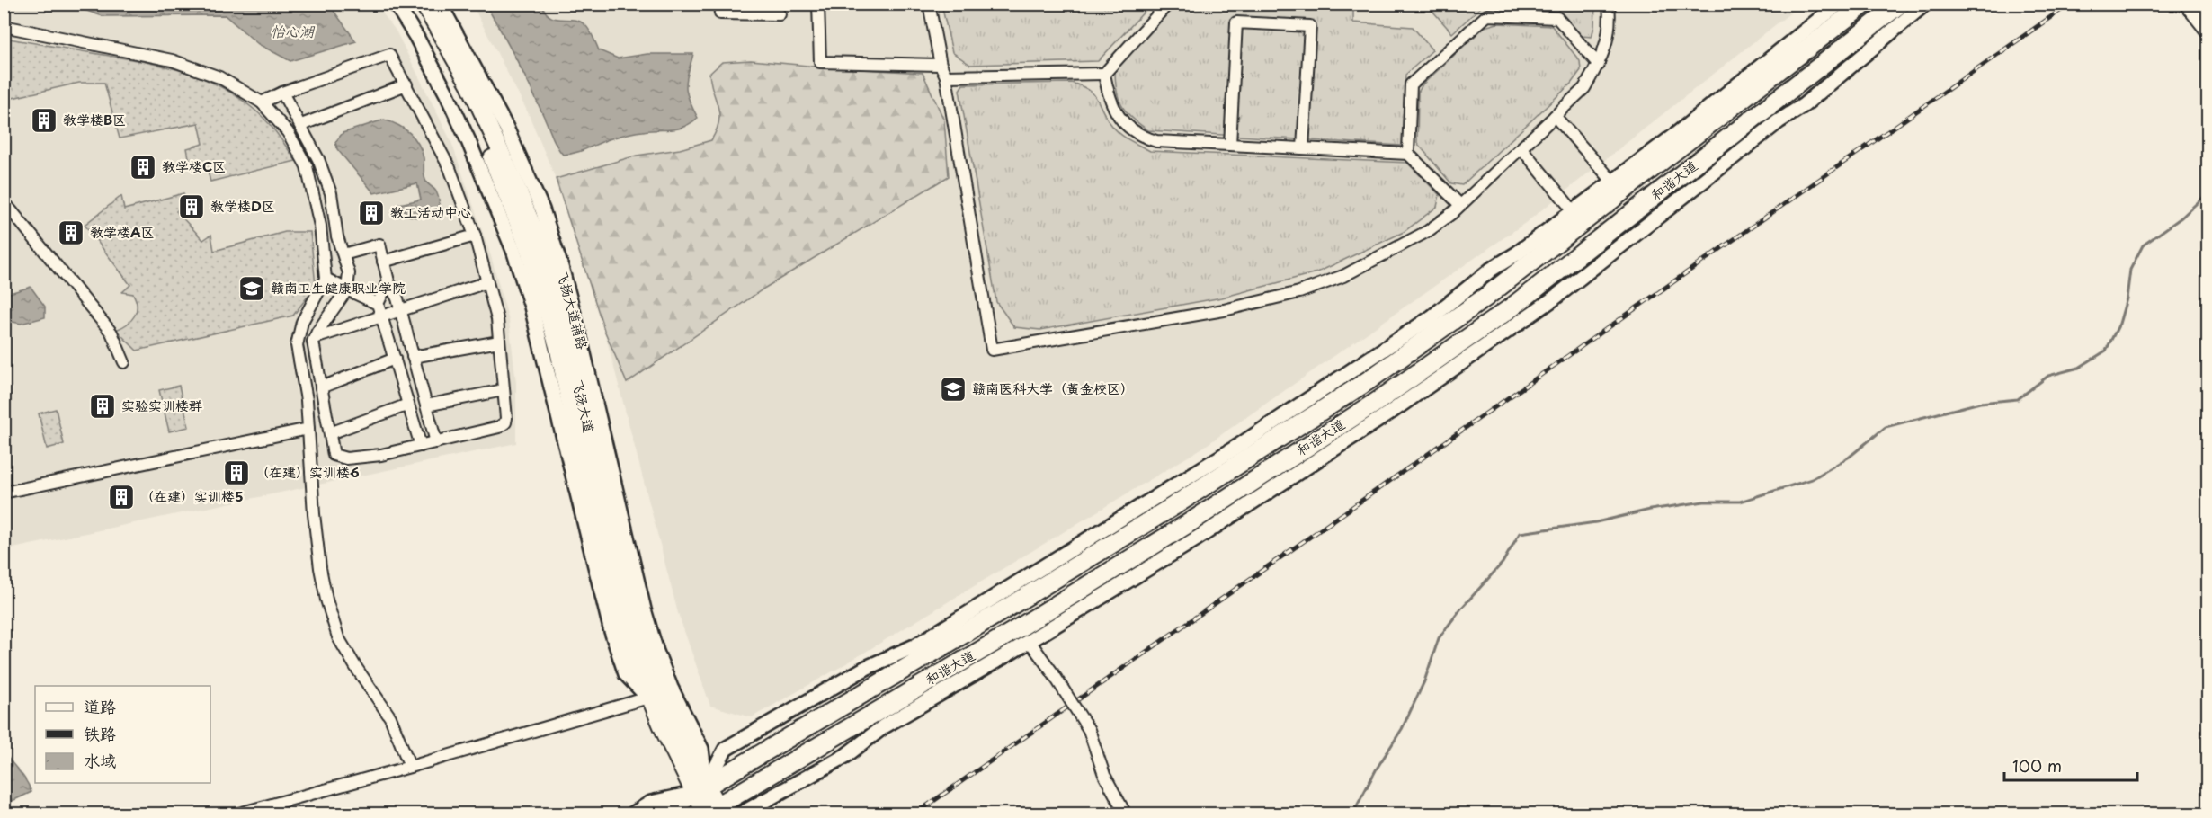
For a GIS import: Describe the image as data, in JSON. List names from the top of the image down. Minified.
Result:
{"streets":{"highway":["和谐大道"],"main road":["飞扬大道"],"street":["飞扬大道辅路"]},"crossings":[["和谐大道","飞扬大道辅路"],["和谐大道","飞扬大道"],["飞扬大道辅路","飞扬大道"]],"water":["怡心湖"],"places":{"building":["教学楼B区","教学楼C区","教学楼D区","教工活动中心","教学楼A区","实验实训楼群","（在建）实训楼6","（在建）实训楼5"],"school or university":["赣南卫生健康职业学院","赣南医科大学（黄金校区）"]},"legend":["道路","铁路","水域"],"scale_bar":"100 m"}
